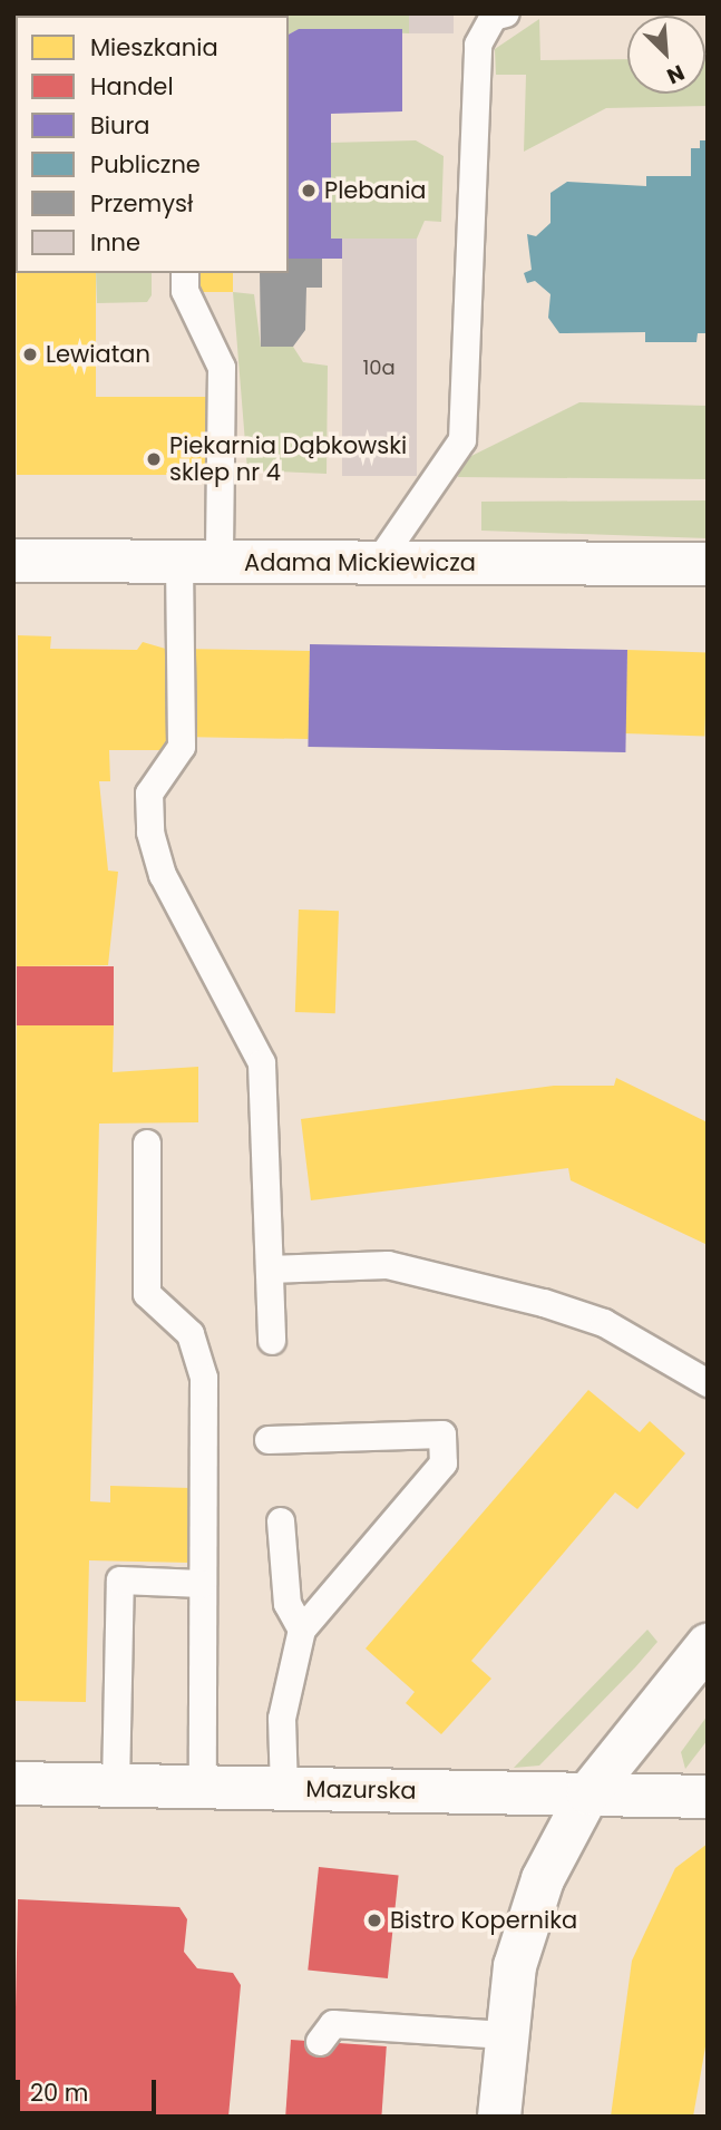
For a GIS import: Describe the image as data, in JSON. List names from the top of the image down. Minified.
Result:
{"streets":{"street":["Adama Mickiewicza","Mazurska"]},"places":["Plebania","Lewiatan","Piekarnia Dąbkowski sklep nr 4","Bistro Kopernika"],"house_numbers":["10a"],"legend":["Mieszkania","Handel","Biura","Publiczne","Przemysł","Inne"],"scale_bar":"20 m","north":"bottom right"}
